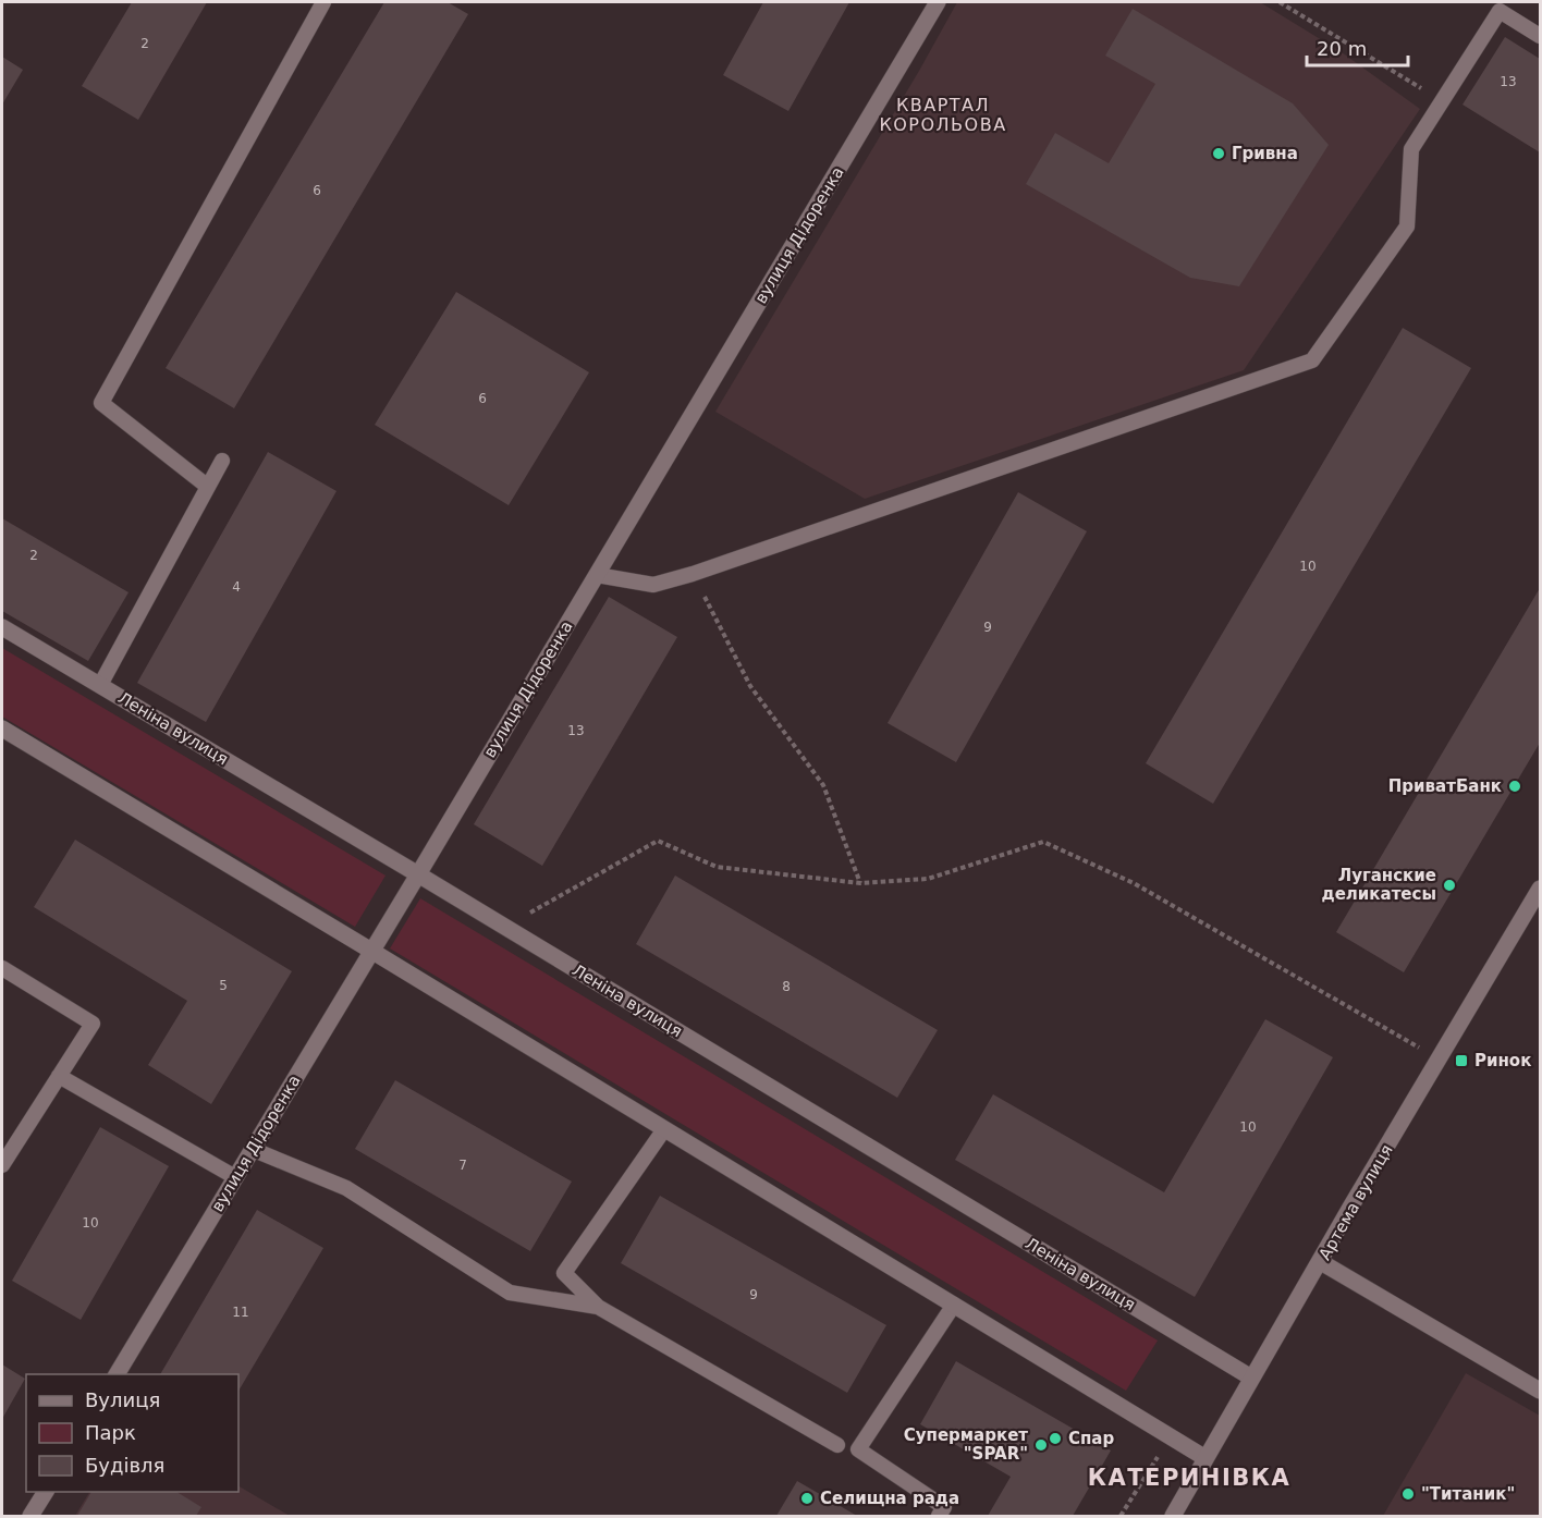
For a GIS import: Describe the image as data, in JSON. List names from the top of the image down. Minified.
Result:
{"streets":{"street":["вулиця Дідоренка","Леніна вулиця","Артема вулиця"]},"crossings":[["вулиця Дідоренка","Леніна вулиця"],["Леніна вулиця","Артема вулиця"]],"districts":["КВАРТАЛ КОРОЛЬОВА","КАТЕРИНІВКА"],"places":{"other":["Гривна","ПриватБанк","Луганские деликатесы","Спар","Супермаркет \"SPAR\"","\"Титаник\"","Селищна рада"],"transit":["Ринок"]},"house_numbers":["2","13","6","6","2","10","4","9","13","5","8","10","7","10","9","11"],"legend":["Вулиця","Парк","Будівля"],"scale_bar":"20 m"}
